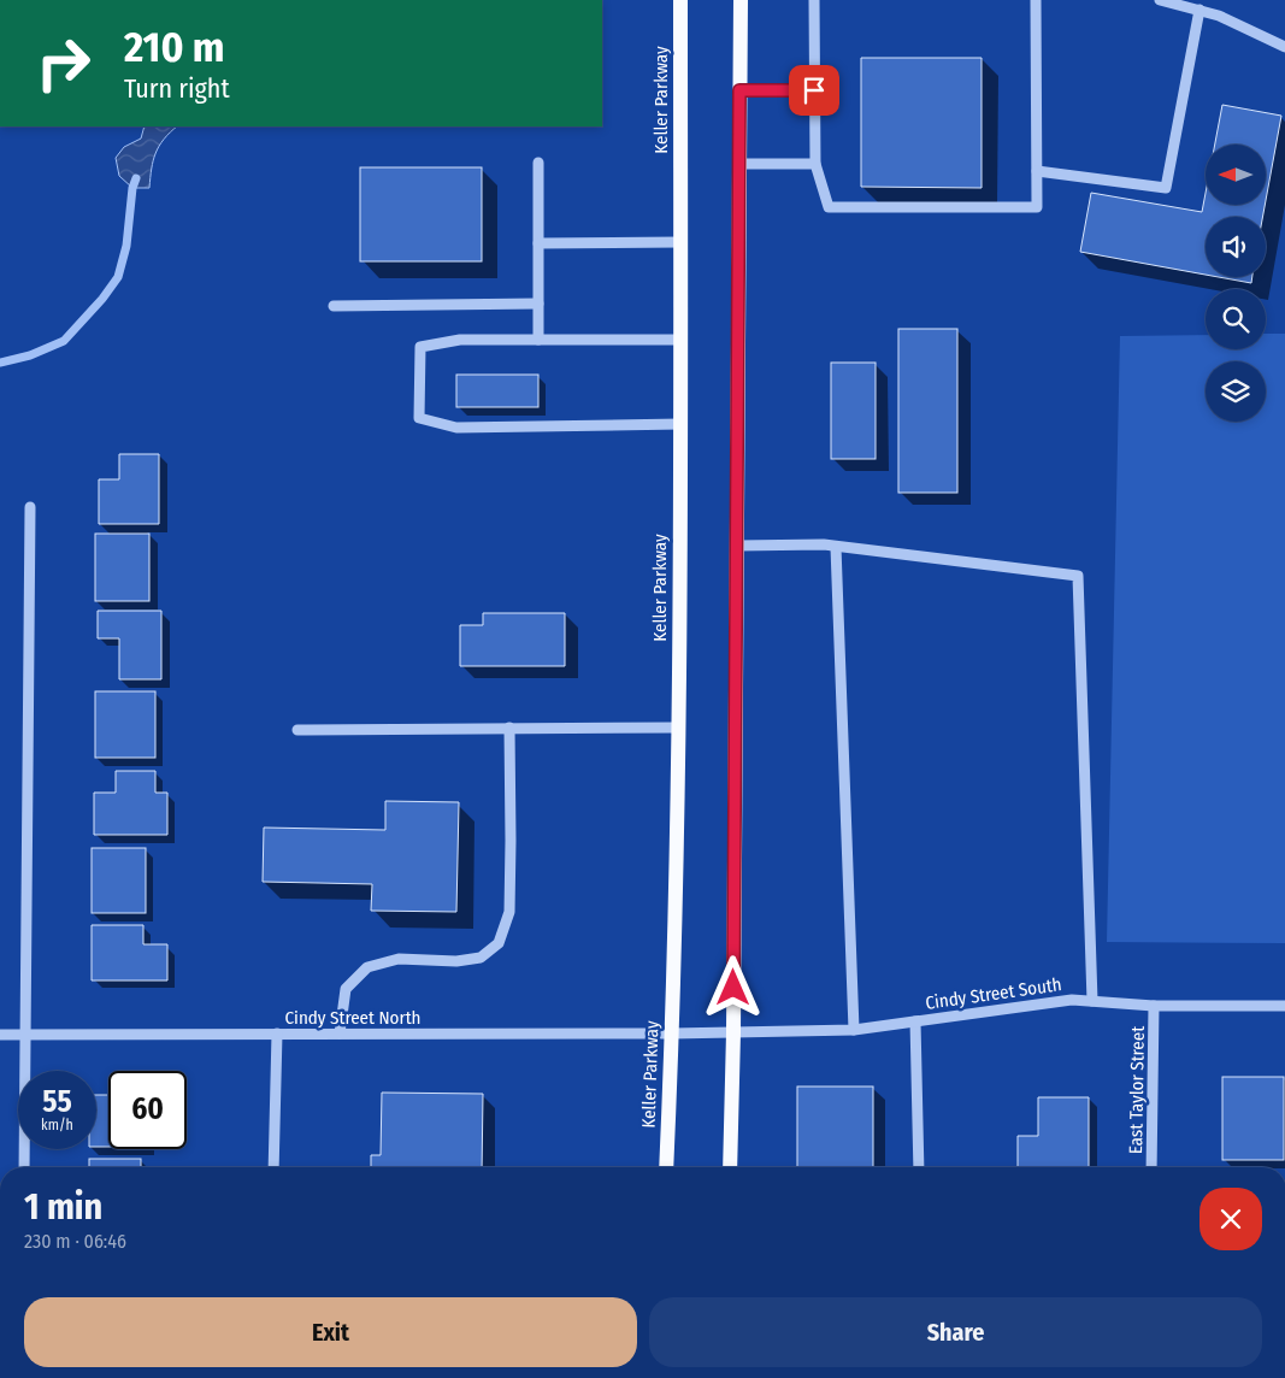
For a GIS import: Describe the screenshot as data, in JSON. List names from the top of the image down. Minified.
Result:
{"streets":{"main road":["Keller Parkway"],"street":["Cindy Street South","Cindy Street North","East Taylor Street"]},"crossings":[["Keller Parkway","Cindy Street North"],["Cindy Street South","Cindy Street North"],["Cindy Street South","East Taylor Street"]],"north":"left","page":{"turn":["210 m","Turn right"],"speed":"55 km/h","limit":"60","heading":["1 min","230 m · 06:46"],"buttons":["Exit","Share"]}}
